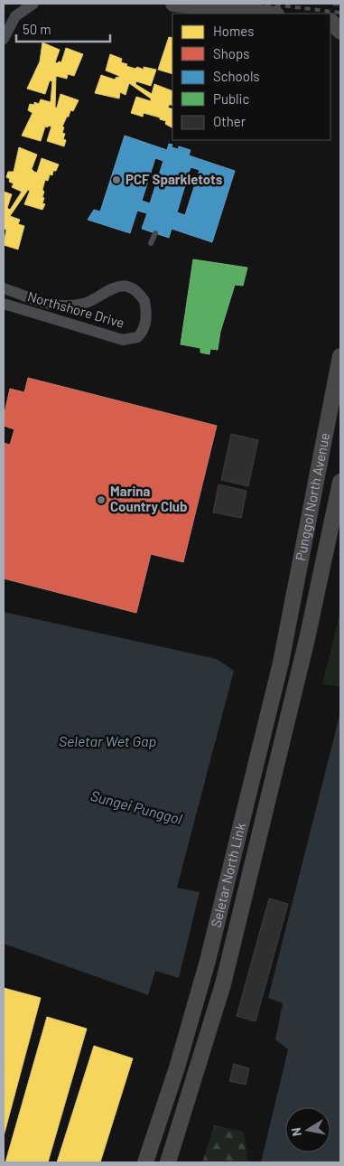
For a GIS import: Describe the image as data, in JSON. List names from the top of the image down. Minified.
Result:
{"streets":{"main road":["Punggol North Avenue","Seletar North Link"],"street":["Northshore Drive"]},"crossings":[["Punggol North Avenue","Seletar North Link"]],"water":["Seletar Wet Gap","Sungei Punggol"],"places":["PCF Sparkletots","Marina Country Club"],"legend":["Homes","Shops","Schools","Public","Other"],"scale_bar":"50 m","north":"left"}
